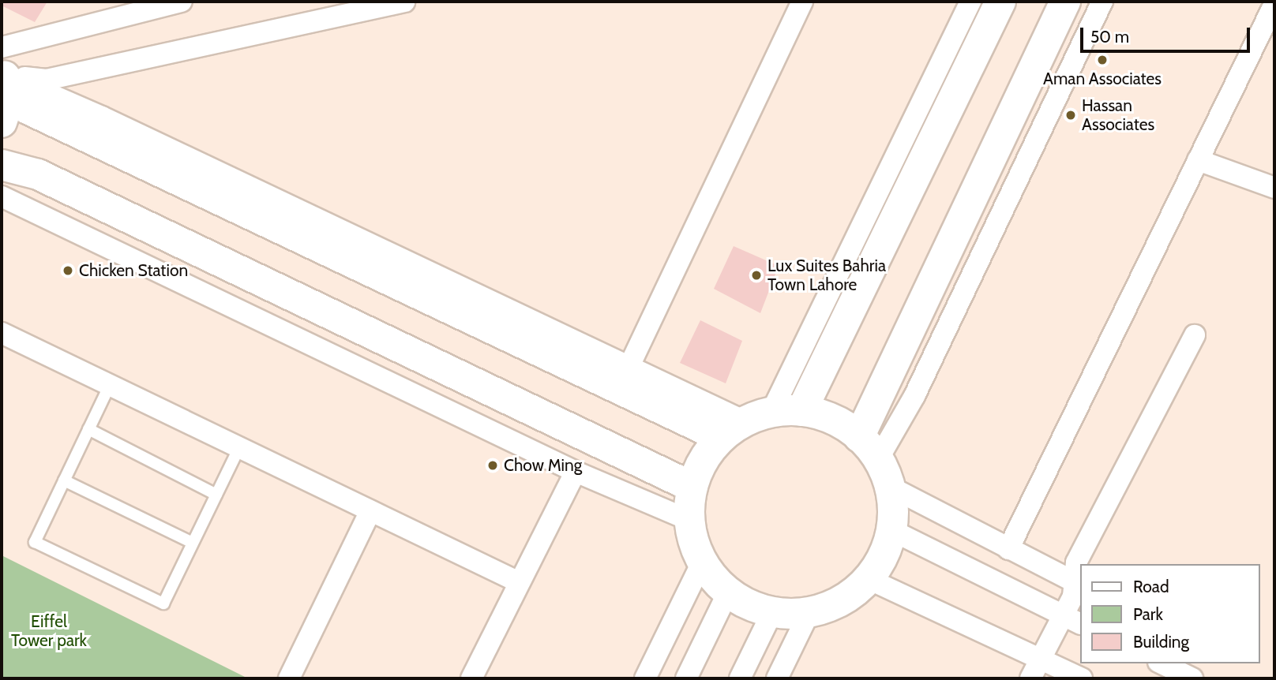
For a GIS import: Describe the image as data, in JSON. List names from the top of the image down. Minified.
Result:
{"parks":["Eiffel Tower park"],"places":["Aman Associates","Hassan Associates","Chicken Station","Lux Suites Bahria Town Lahore","Chow Ming"],"legend":["Road","Park","Building"],"scale_bar":"50 m"}
